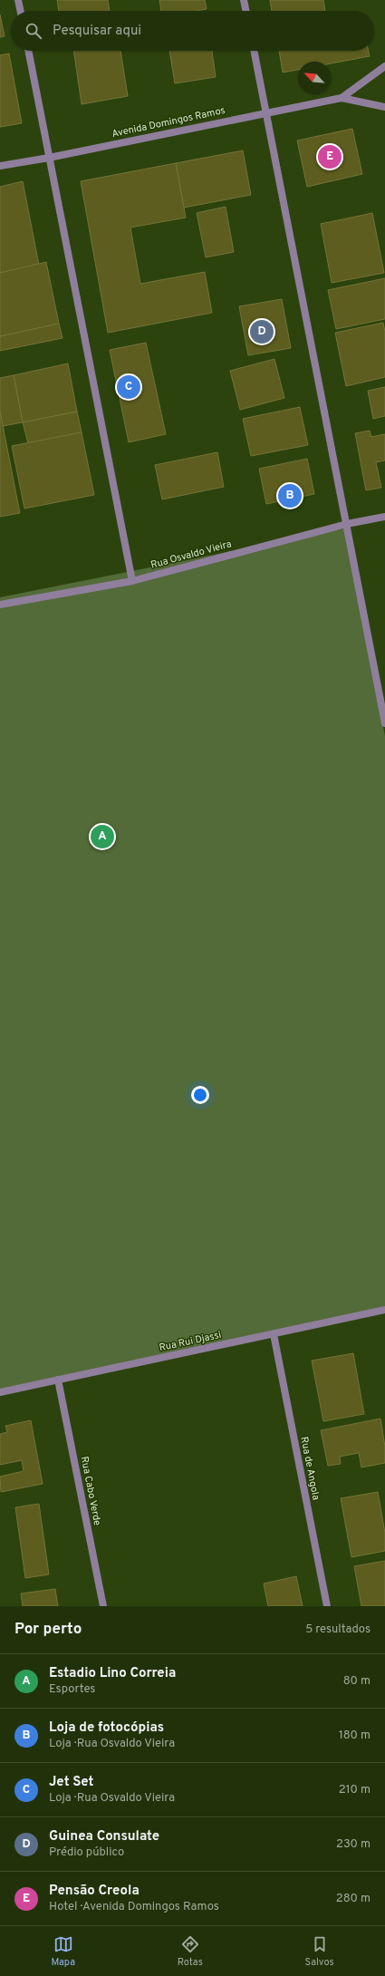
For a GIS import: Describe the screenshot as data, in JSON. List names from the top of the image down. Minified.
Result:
{"streets":{"street":["Avenida Domingos Ramos","Rua Osvaldo Vieira","Rua Rui Djassi","Rua de Angola","Rua Cabo Verde"]},"crossings":[["Rua Rui Djassi","Rua de Angola"],["Rua Rui Djassi","Rua Cabo Verde"]],"north":"top left","page":{"search":"Pesquisar aqui","pins":["E","D","C","B","A"],"heading":["Por perto","5 resultados"],"list":[{"mark":"A","name":"Estadio Lino Correia","note":"Esportes","value":"80 m"},{"mark":"B","name":"Loja de fotocópias","note":"Loja · Rua Osvaldo Vieira","value":"180 m"},{"mark":"C","name":"Jet Set","note":"Loja · Rua Osvaldo Vieira","value":"210 m"},{"mark":"D","name":"Guinea Consulate","note":"Prédio público","value":"230 m"},{"mark":"E","name":"Pensão Creola","note":"Hotel · Avenida Domingos Ramos","value":"280 m"}],"nav":["Mapa","Rotas","Salvos"]}}
